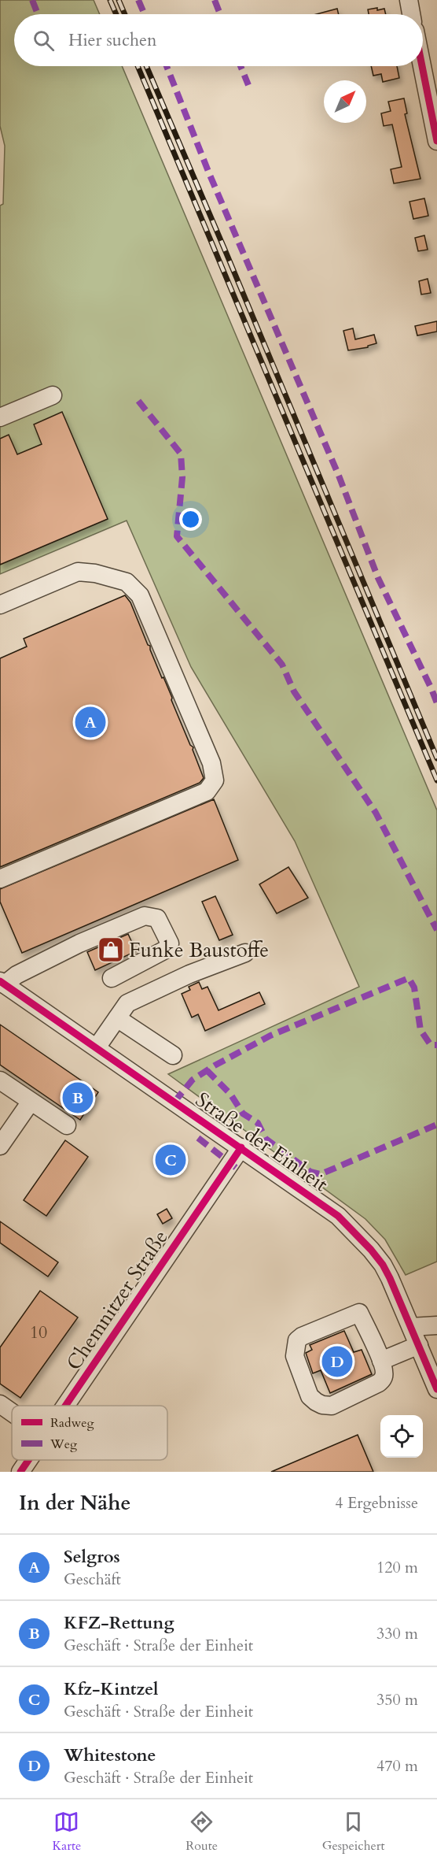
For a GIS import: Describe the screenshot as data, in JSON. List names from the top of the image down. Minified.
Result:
{"streets":{"street":["Straße der Einheit","Chemnitzer Straße"]},"crossings":[["Straße der Einheit","Chemnitzer Straße"]],"places":{"shop":["Funke Baustoffe"]},"house_numbers":["10"],"legend":["Radweg","Weg"],"north":"top right","page":{"search":"Hier suchen","pins":["A","B","C","D"],"heading":["In der Nähe","4 Ergebnisse"],"list":[{"mark":"A","name":"Selgros","note":"Geschäft","value":"120 m"},{"mark":"B","name":"KFZ-Rettung","note":"Geschäft · Straße der Einheit","value":"330 m"},{"mark":"C","name":"Kfz-Kintzel","note":"Geschäft · Straße der Einheit","value":"350 m"},{"mark":"D","name":"Whitestone","note":"Geschäft · Straße der Einheit","value":"470 m"}],"nav":["Karte","Route","Gespeichert"]}}
